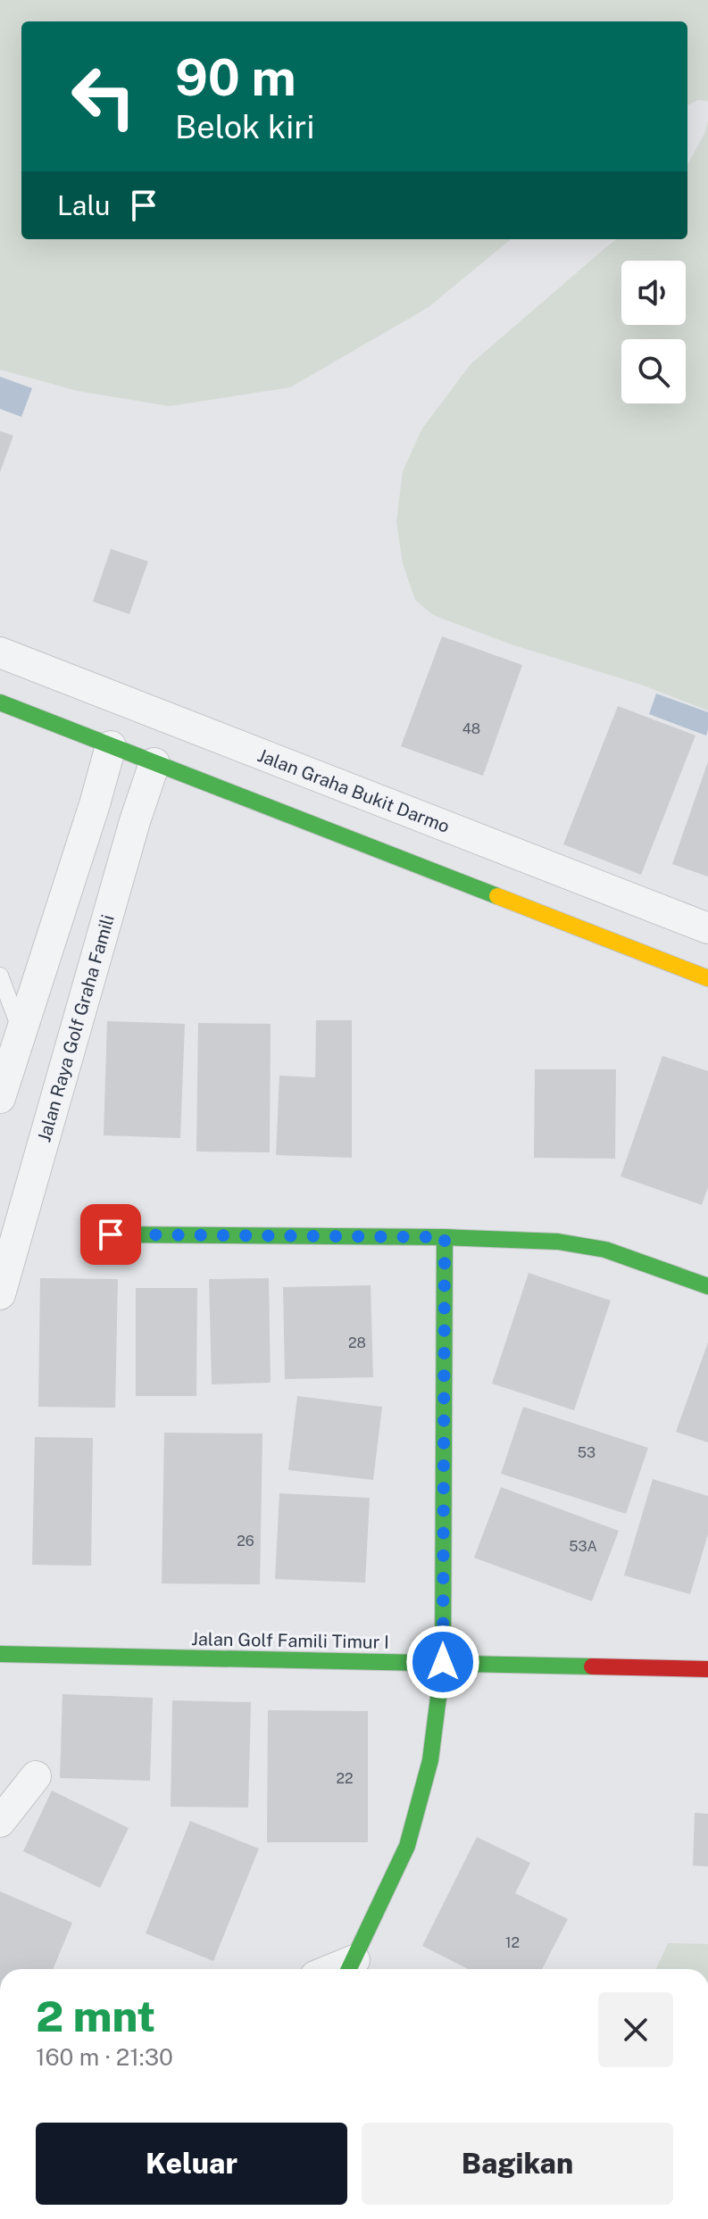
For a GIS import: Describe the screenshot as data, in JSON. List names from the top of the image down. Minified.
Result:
{"streets":{"street":["Jalan Graha Bukit Darmo","Jalan Raya Golf Graha Famili","Jalan Golf Famili Timur I"]},"house_numbers":["48","28","53","26","53A","22","12"],"page":{"turn":["90 m","Belok kiri"],"then":"Lalu","heading":["2 mnt","160 m · 21:30"],"buttons":["Keluar","Bagikan"]}}
